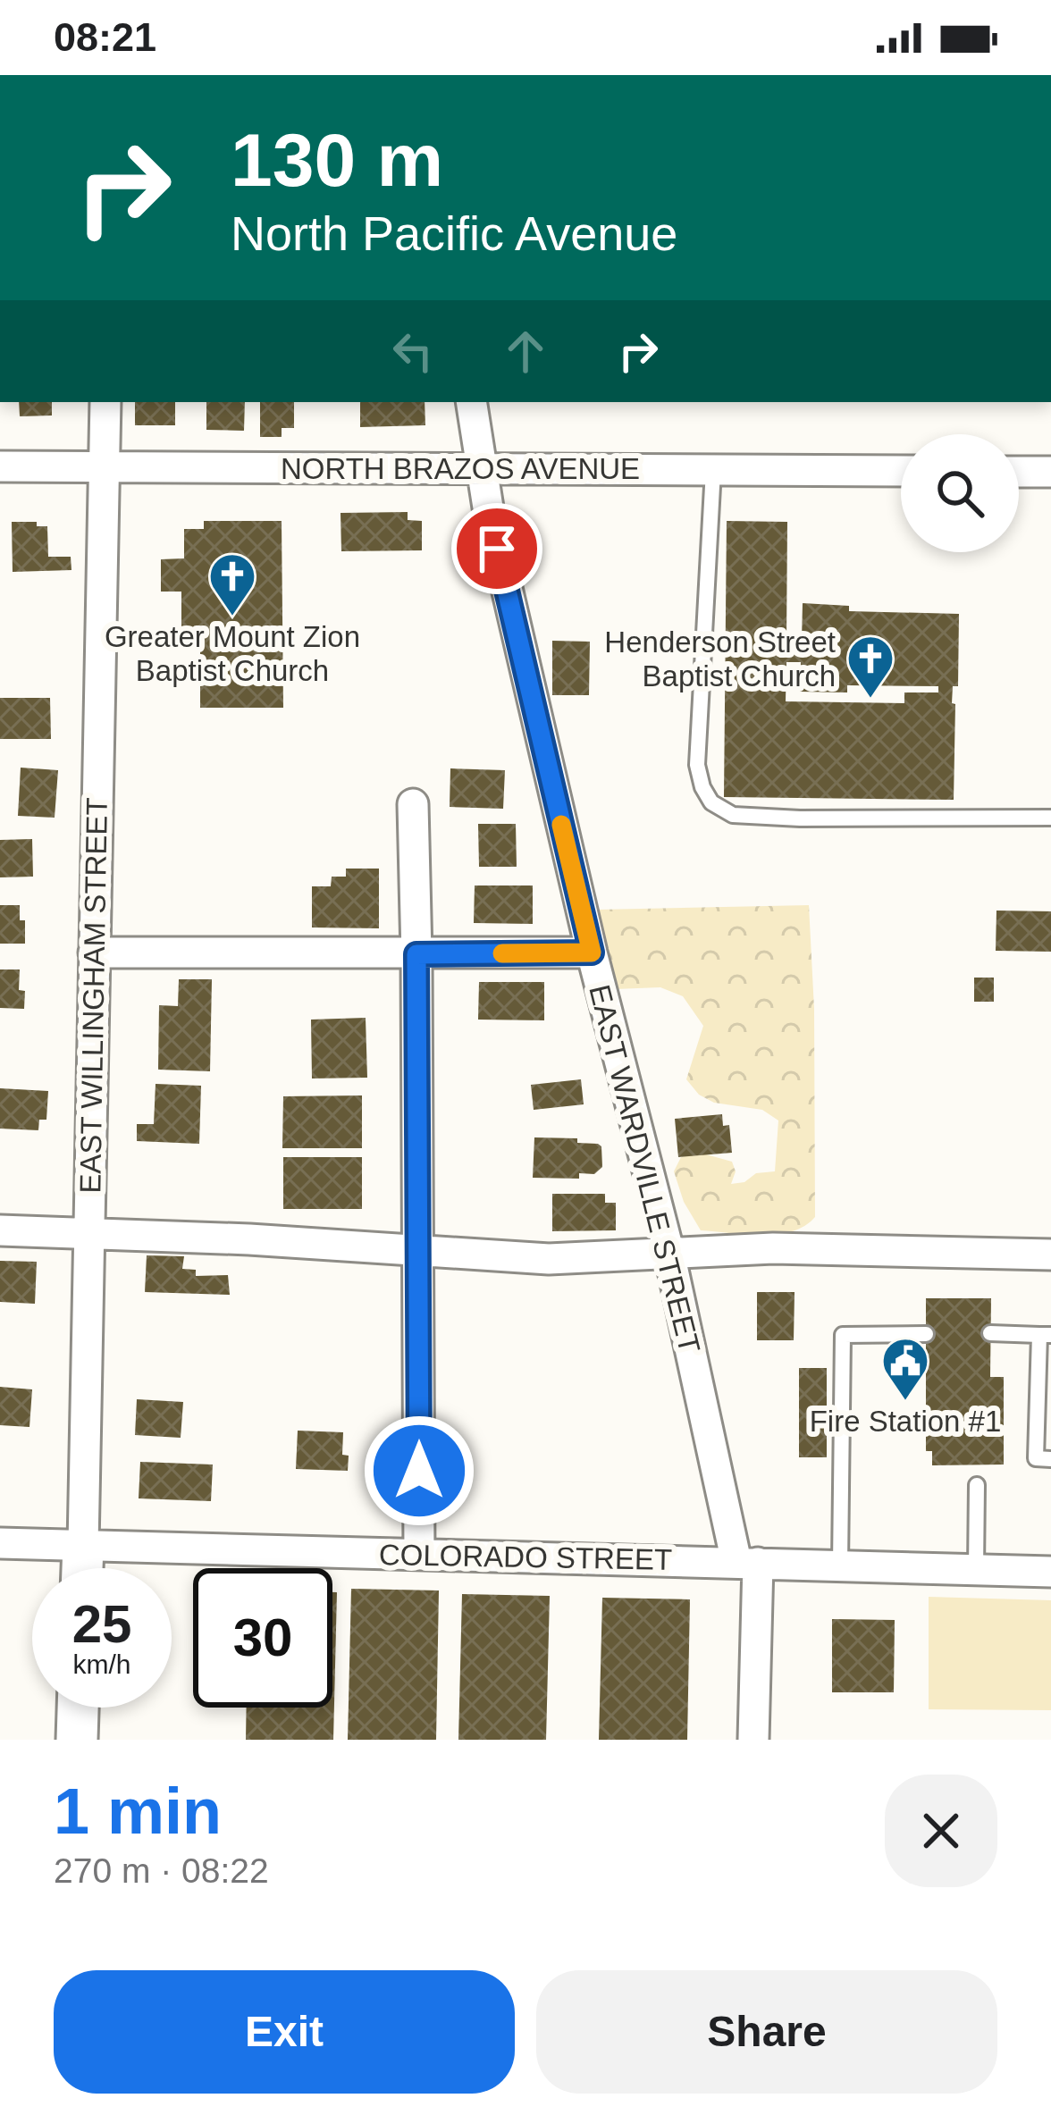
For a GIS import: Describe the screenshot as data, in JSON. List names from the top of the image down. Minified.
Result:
{"streets":{"street":["NORTH BRAZOS AVENUE","EAST WILLINGHAM STREET","EAST WARDVILLE STREET","COLORADO STREET"]},"crossings":[["NORTH BRAZOS AVENUE","EAST WILLINGHAM STREET"],["NORTH BRAZOS AVENUE","EAST WARDVILLE STREET"],["EAST WILLINGHAM STREET","COLORADO STREET"],["EAST WARDVILLE STREET","COLORADO STREET"]],"places":{"church":["Greater Mount Zion Baptist Church","Henderson Street Baptist Church"],"public building":["Fire Station #1"]},"page":{"status":"08:21","turn":["130 m","North Pacific Avenue"],"speed":"25 km/h","limit":"30","heading":["1 min","270 m · 08:22"],"buttons":["Exit","Share"]}}
